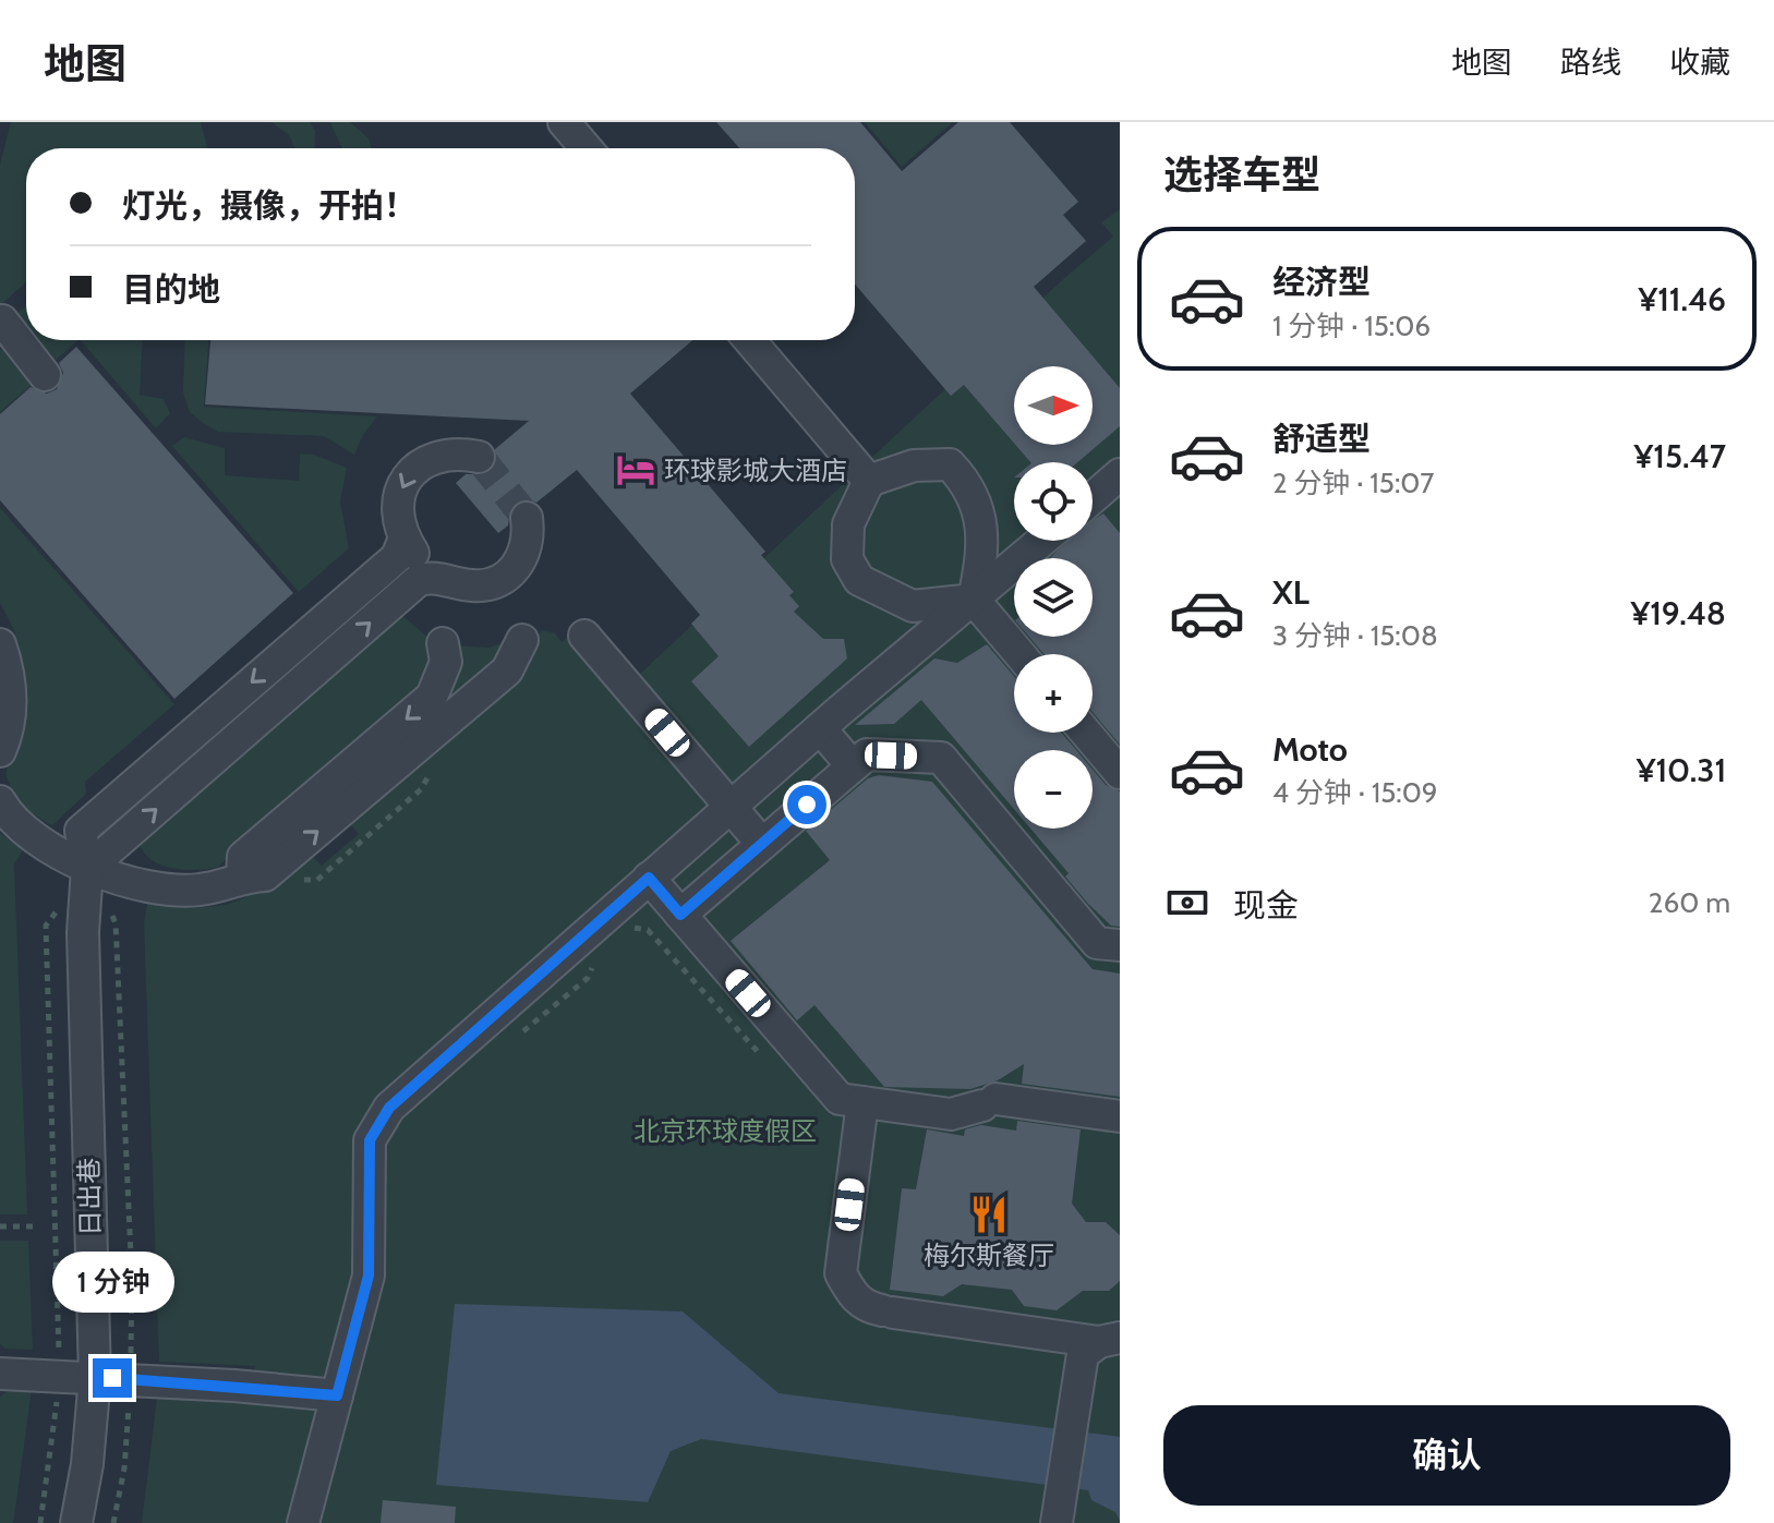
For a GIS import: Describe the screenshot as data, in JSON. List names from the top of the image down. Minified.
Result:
{"streets":{"street":["日出巷"]},"parks":["北京环球度假区"],"places":{"hotel":["环球影城大酒店"],"restaurant":["梅尔斯餐厅"]},"north":"right","page":{"header":"地图","nav":["地图","路线","收藏"],"heading":"选择车型","banner":["灯光，摄像，开拍！","目的地"],"list":[{"name":"经济型","note":"1 分钟 · 15:06","value":"¥11.46"},{"name":"舒适型","note":"2 分钟 · 15:07","value":"¥15.47"},{"name":"XL","note":"3 分钟 · 15:08","value":"¥19.48"},{"name":"Moto","note":"4 分钟 · 15:09","value":"¥10.31"}],"map_buttons":["+","−"],"pay":["现金","260 m"],"bubble":"1 分钟","buttons":"确认"}}
